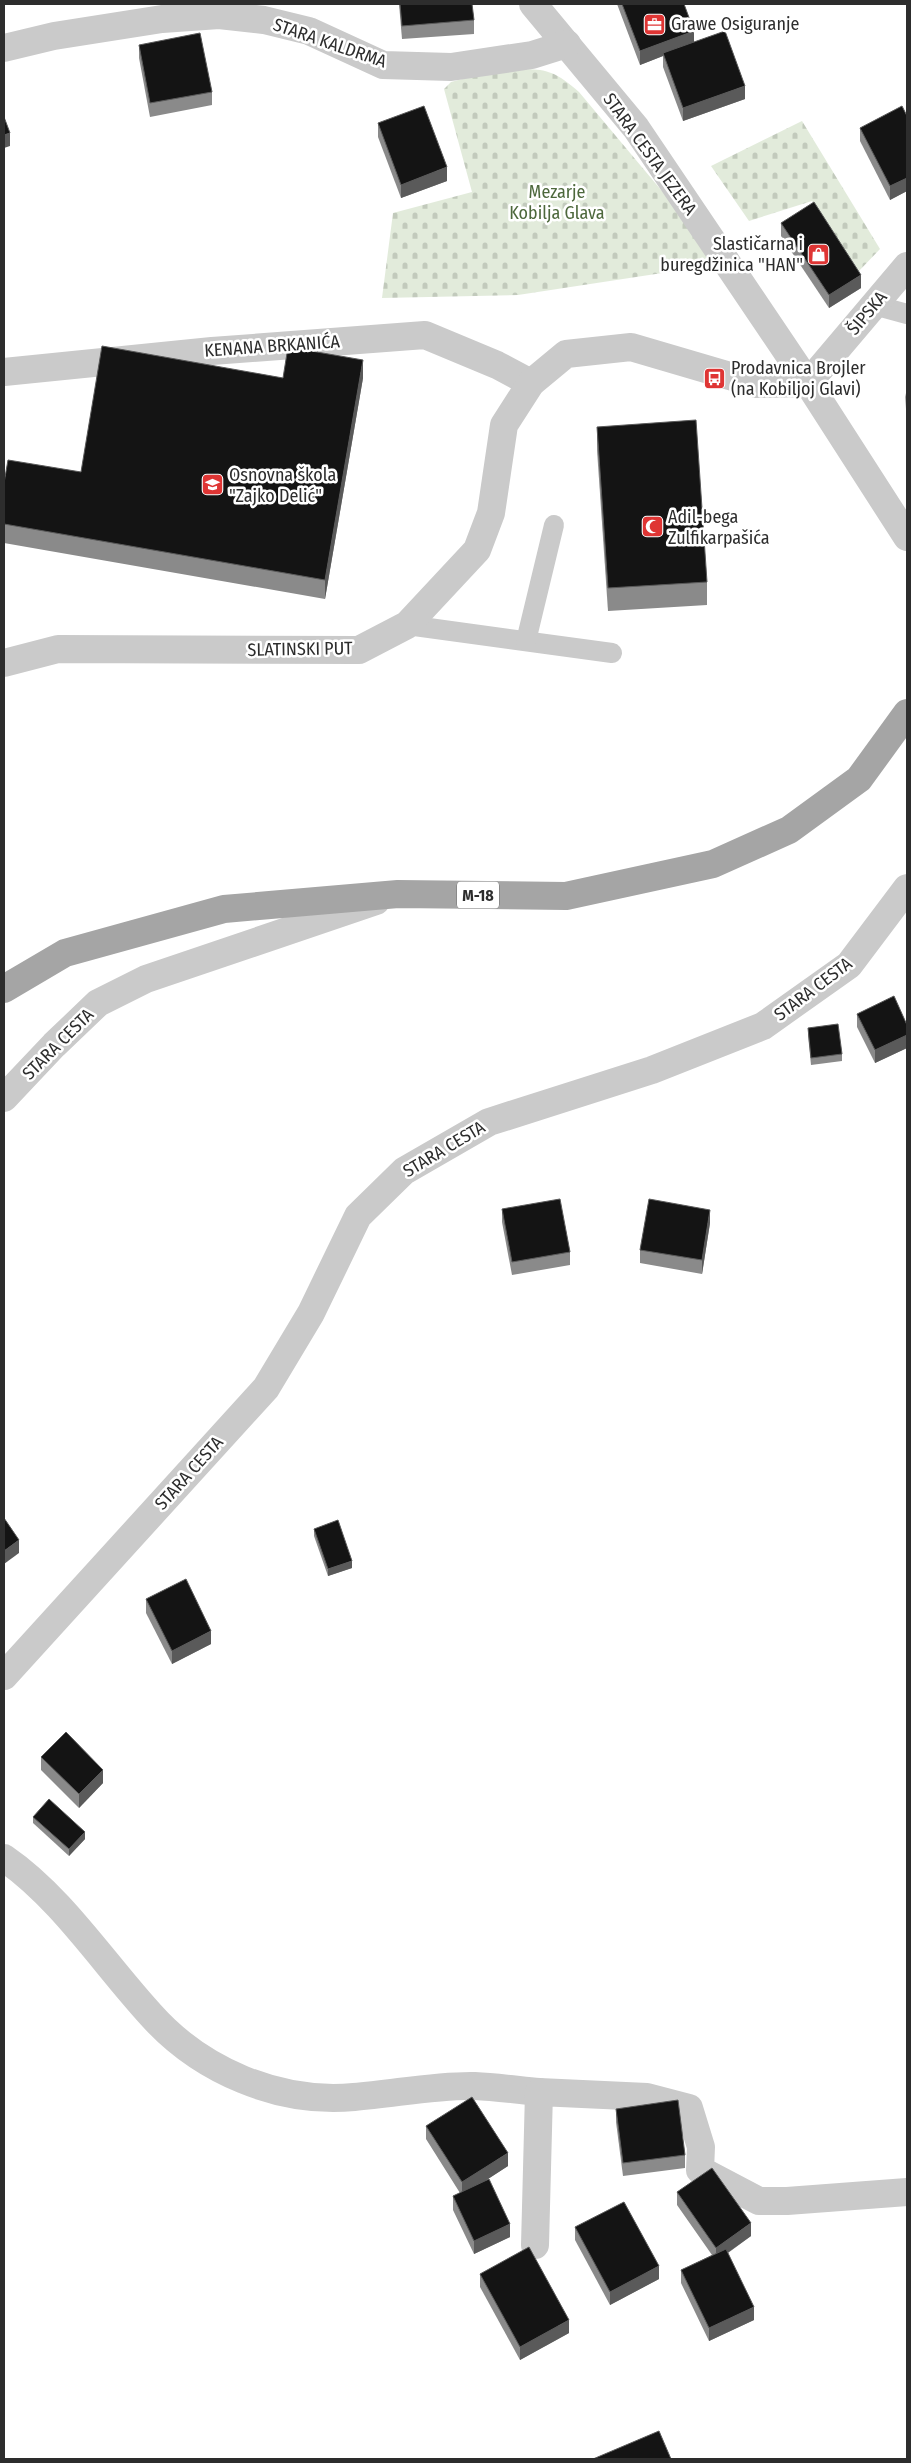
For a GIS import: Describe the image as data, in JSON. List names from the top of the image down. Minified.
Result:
{"streets":{"main road":["M-18","STARA CESTA"],"street":["STARA KALDRMA","STARA CESTA JEZERA","ŠIPSKA","KENANA BRKANIĆA","SLATINSKI PUT"]},"crossings":[["STARA KALDRMA","STARA CESTA JEZERA"],["STARA CESTA JEZERA","ŠIPSKA"],["STARA CESTA JEZERA","SLATINSKI PUT"],["ŠIPSKA","SLATINSKI PUT"],["KENANA BRKANIĆA","SLATINSKI PUT"]],"parks":["Mezarje Kobilja Glava"],"places":{"office":["Grawe Osiguranje"],"shop":["Slastičarna i buregdžinica \"HAN\""],"bus stop":["Prodavnica Brojler (na Kobiljoj Glavi)"],"school or university":["Osnovna škola \"Zajko Delić\""],"mosque":["Adil-bega Zulfikarpašića"]}}
